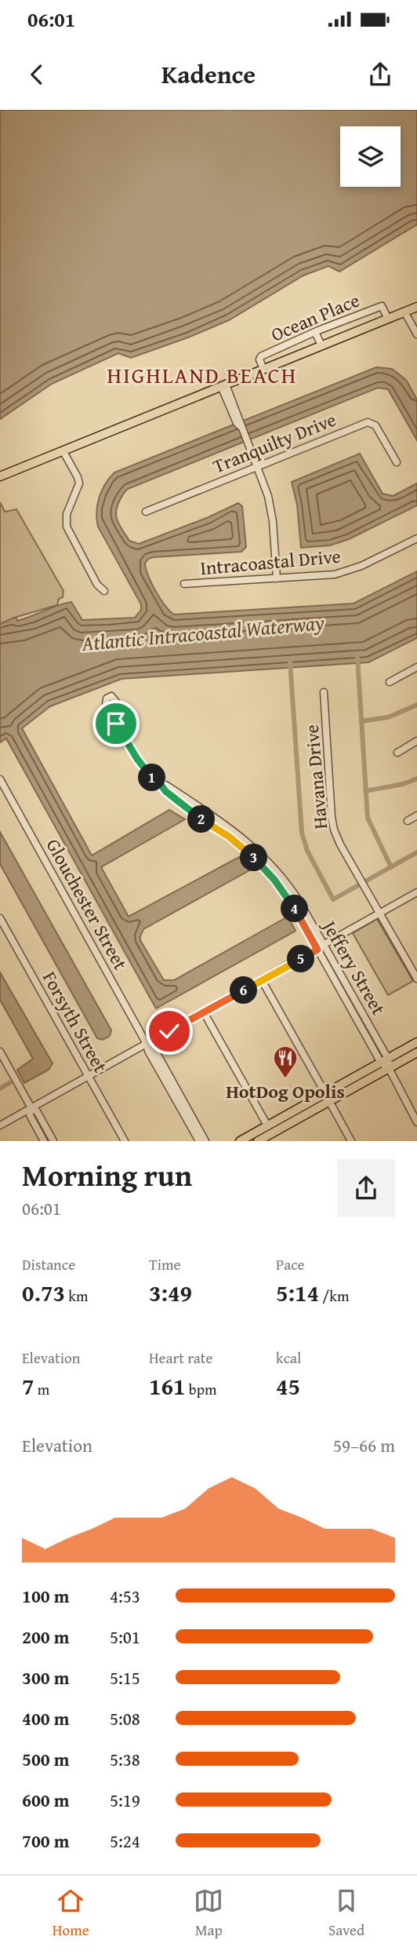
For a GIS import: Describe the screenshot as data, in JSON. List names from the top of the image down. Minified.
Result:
{"streets":{"street":["Ocean Place","Tranquilty Drive","Intracoastal Drive","Havana Drive","Glouchester Street","Jeffery Street","Forsyth Street"]},"districts":["HIGHLAND BEACH"],"water":["Atlantic Intracoastal Waterway"],"places":{"restaurant":["HotDog Opolis"]},"page":{"status":"06:01","header":"Kadence","pins":["1","2","3","4","5","6"],"heading":["Morning run","06:01"],"stats":[["Distance","0.73 km"],["Time","3:49"],["Pace","5:14 /km"],["Elevation","7 m"],["Heart rate","161 bpm"],["kcal","45"]],"chart":["Elevation","59–66 m"],"list":[{"name":"100 m","note":"4:53"},{"name":"200 m","note":"5:01"},{"name":"300 m","note":"5:15"},{"name":"400 m","note":"5:08"},{"name":"500 m","note":"5:38"},{"name":"600 m","note":"5:19"},{"name":"700 m","note":"5:24"}],"tabs":["Home","Map","Saved"]}}
